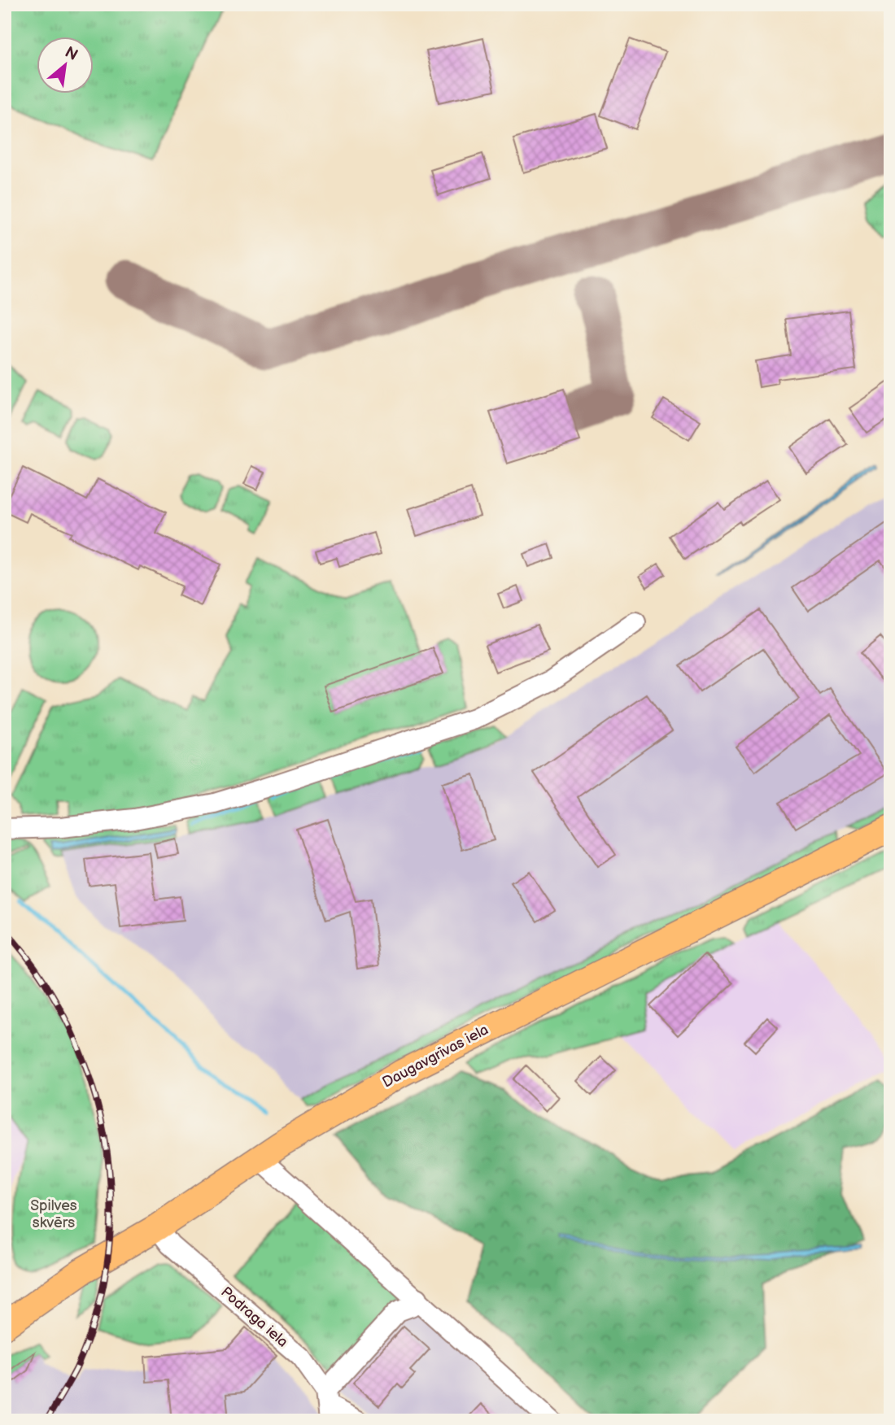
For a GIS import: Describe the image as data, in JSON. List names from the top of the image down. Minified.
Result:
{"streets":{"main road":["Daugavgrīvas iela"],"street":["Podraga iela"]},"crossings":[["Daugavgrīvas iela","Podraga iela"]],"parks":["Spilves skvērs"],"north":"top right"}
